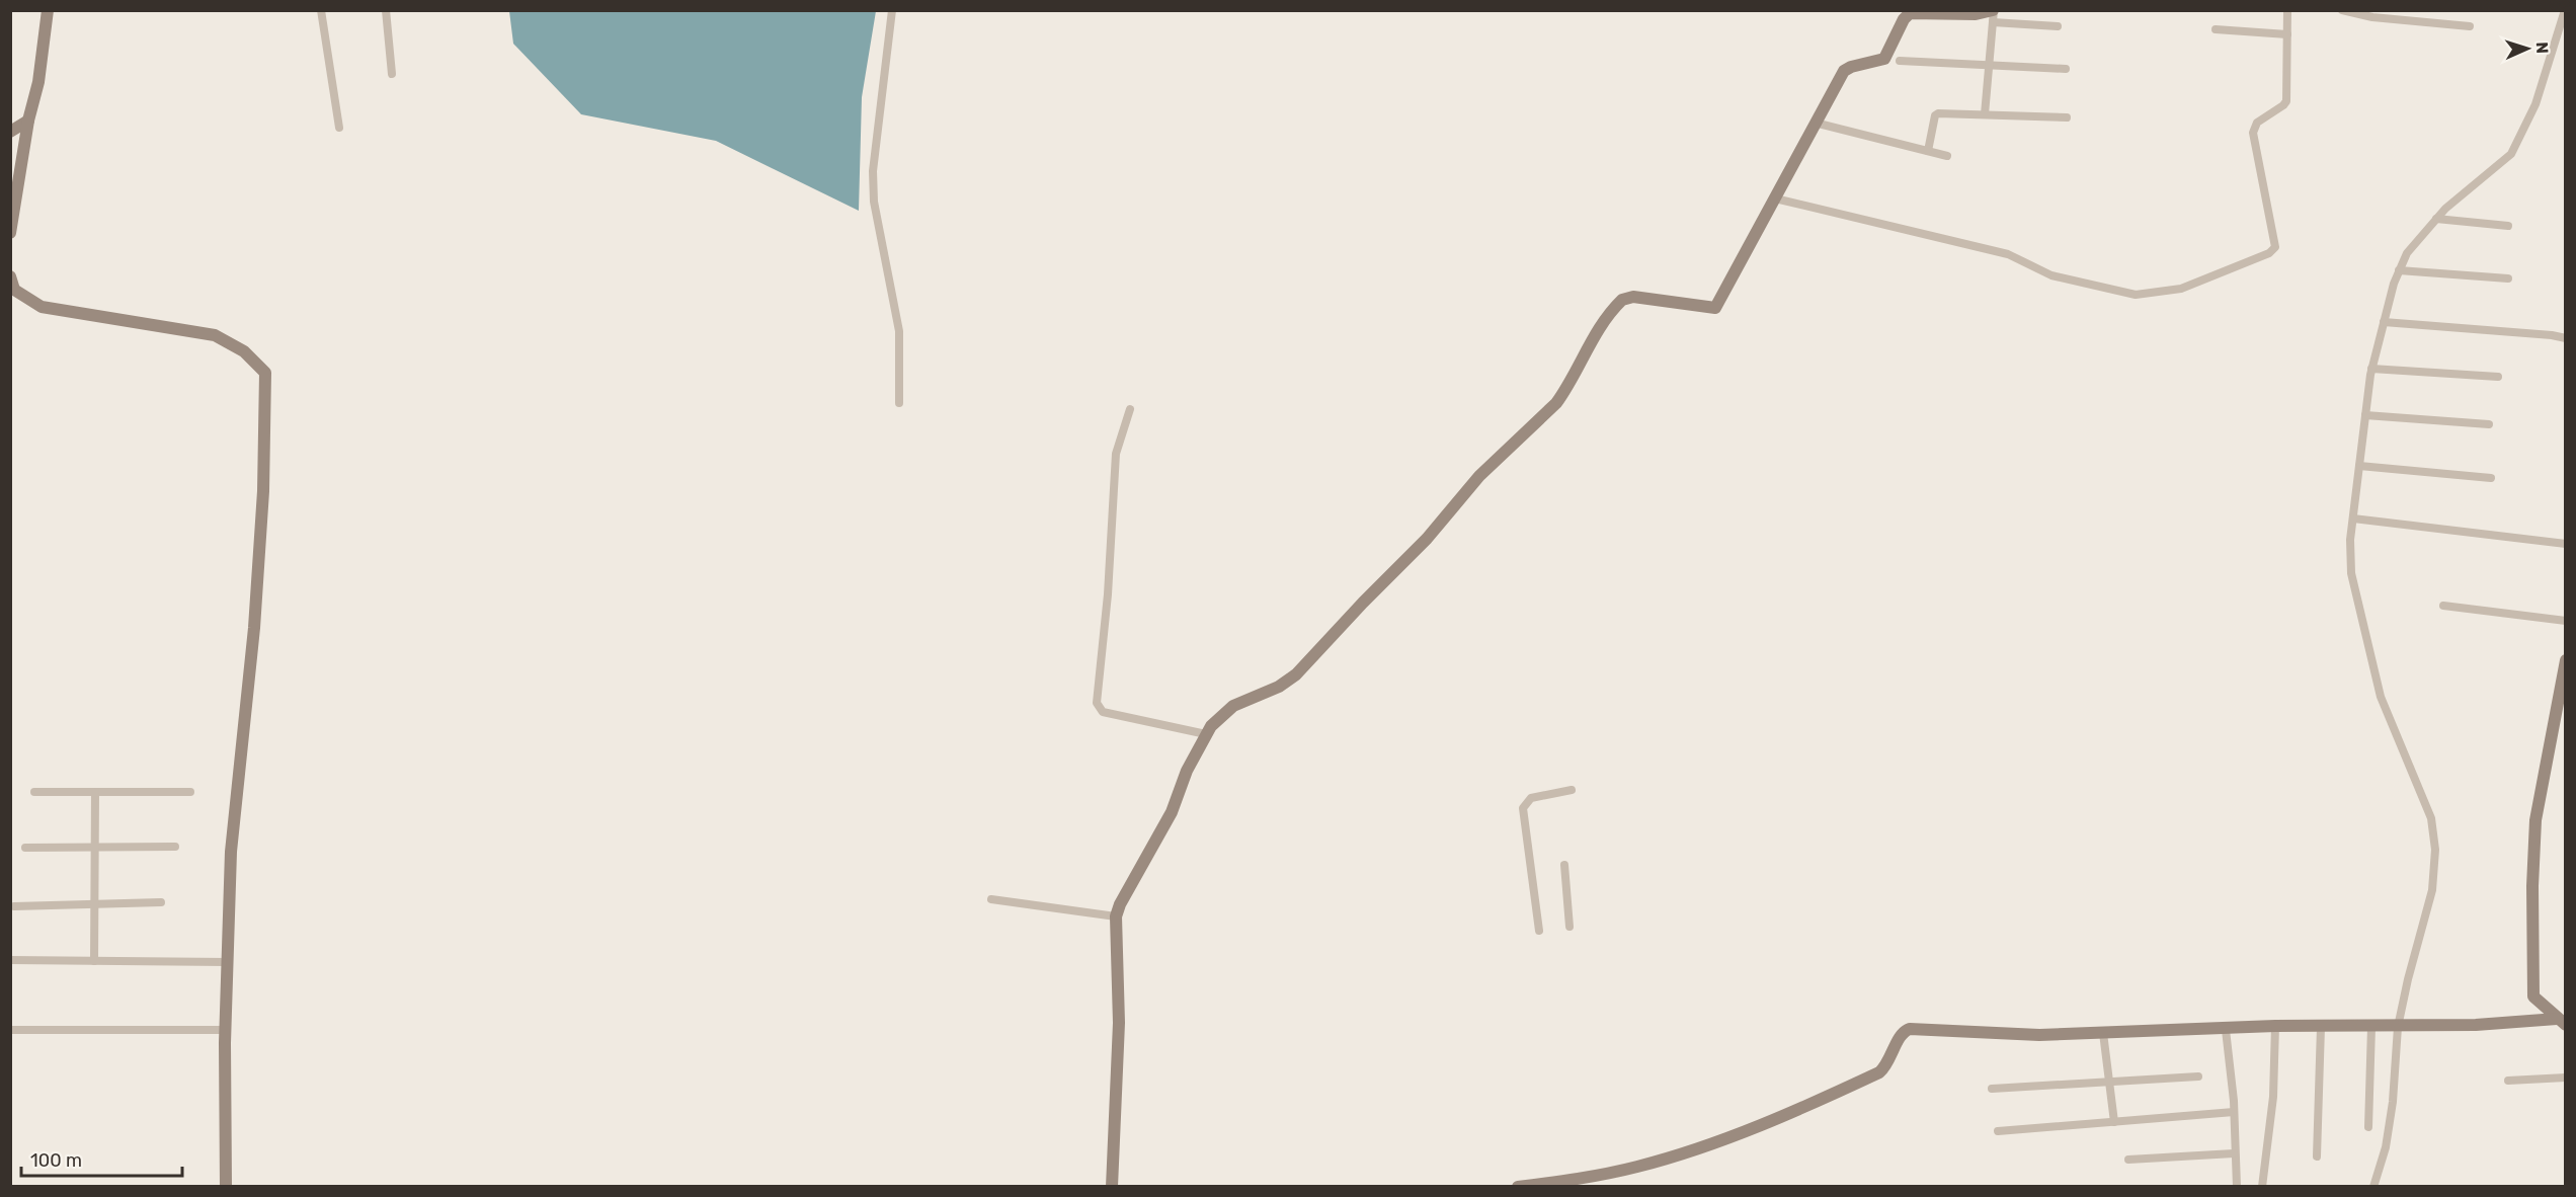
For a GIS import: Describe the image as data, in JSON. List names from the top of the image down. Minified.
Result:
{"scale_bar":"100 m","north":"right"}
